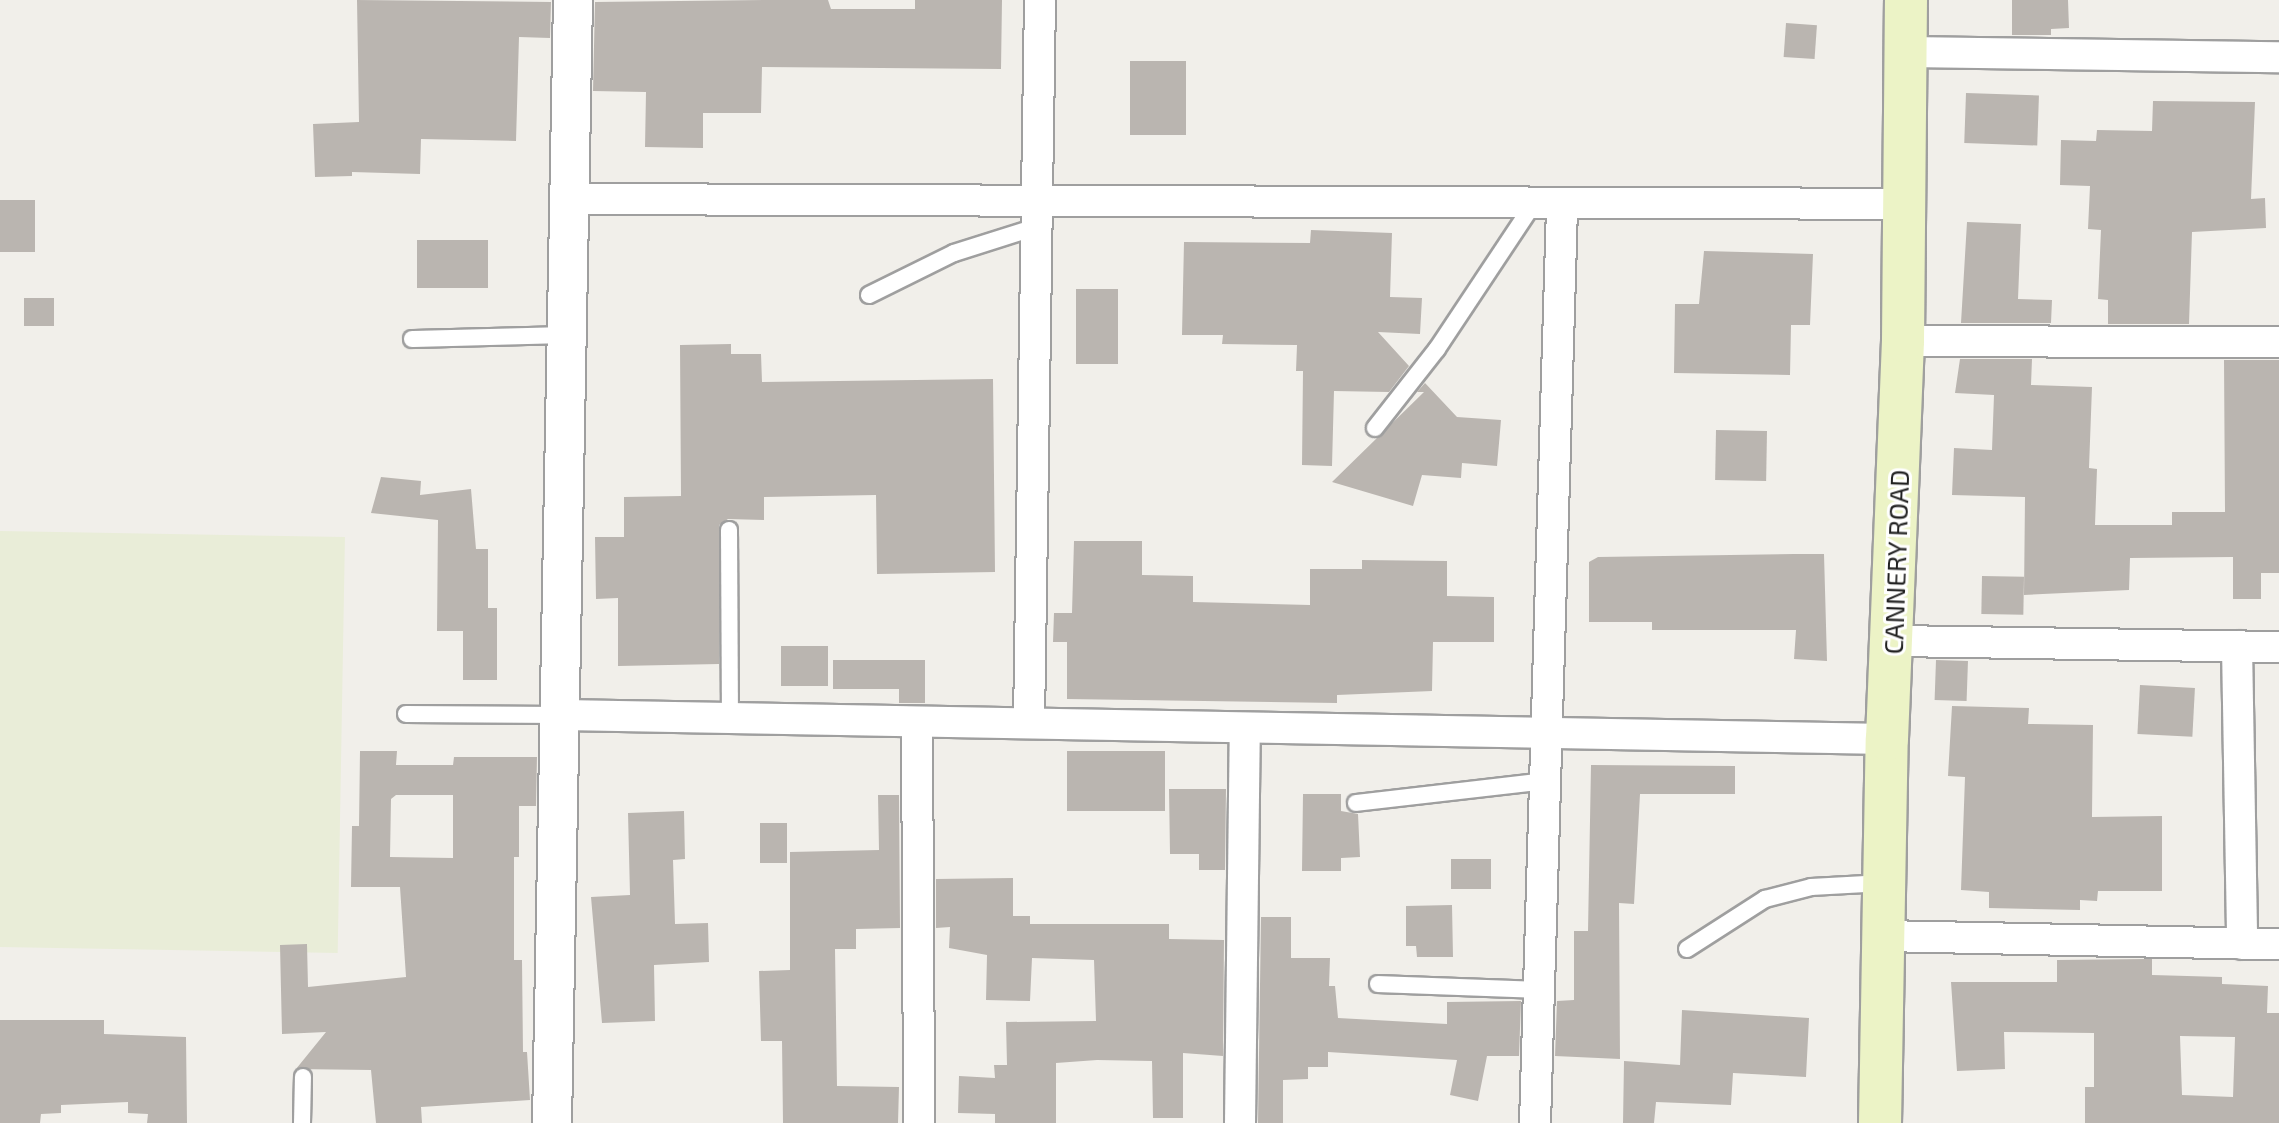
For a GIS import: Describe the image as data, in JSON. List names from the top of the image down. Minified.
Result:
{"streets":{"main road":["CANNERY ROAD"]}}
